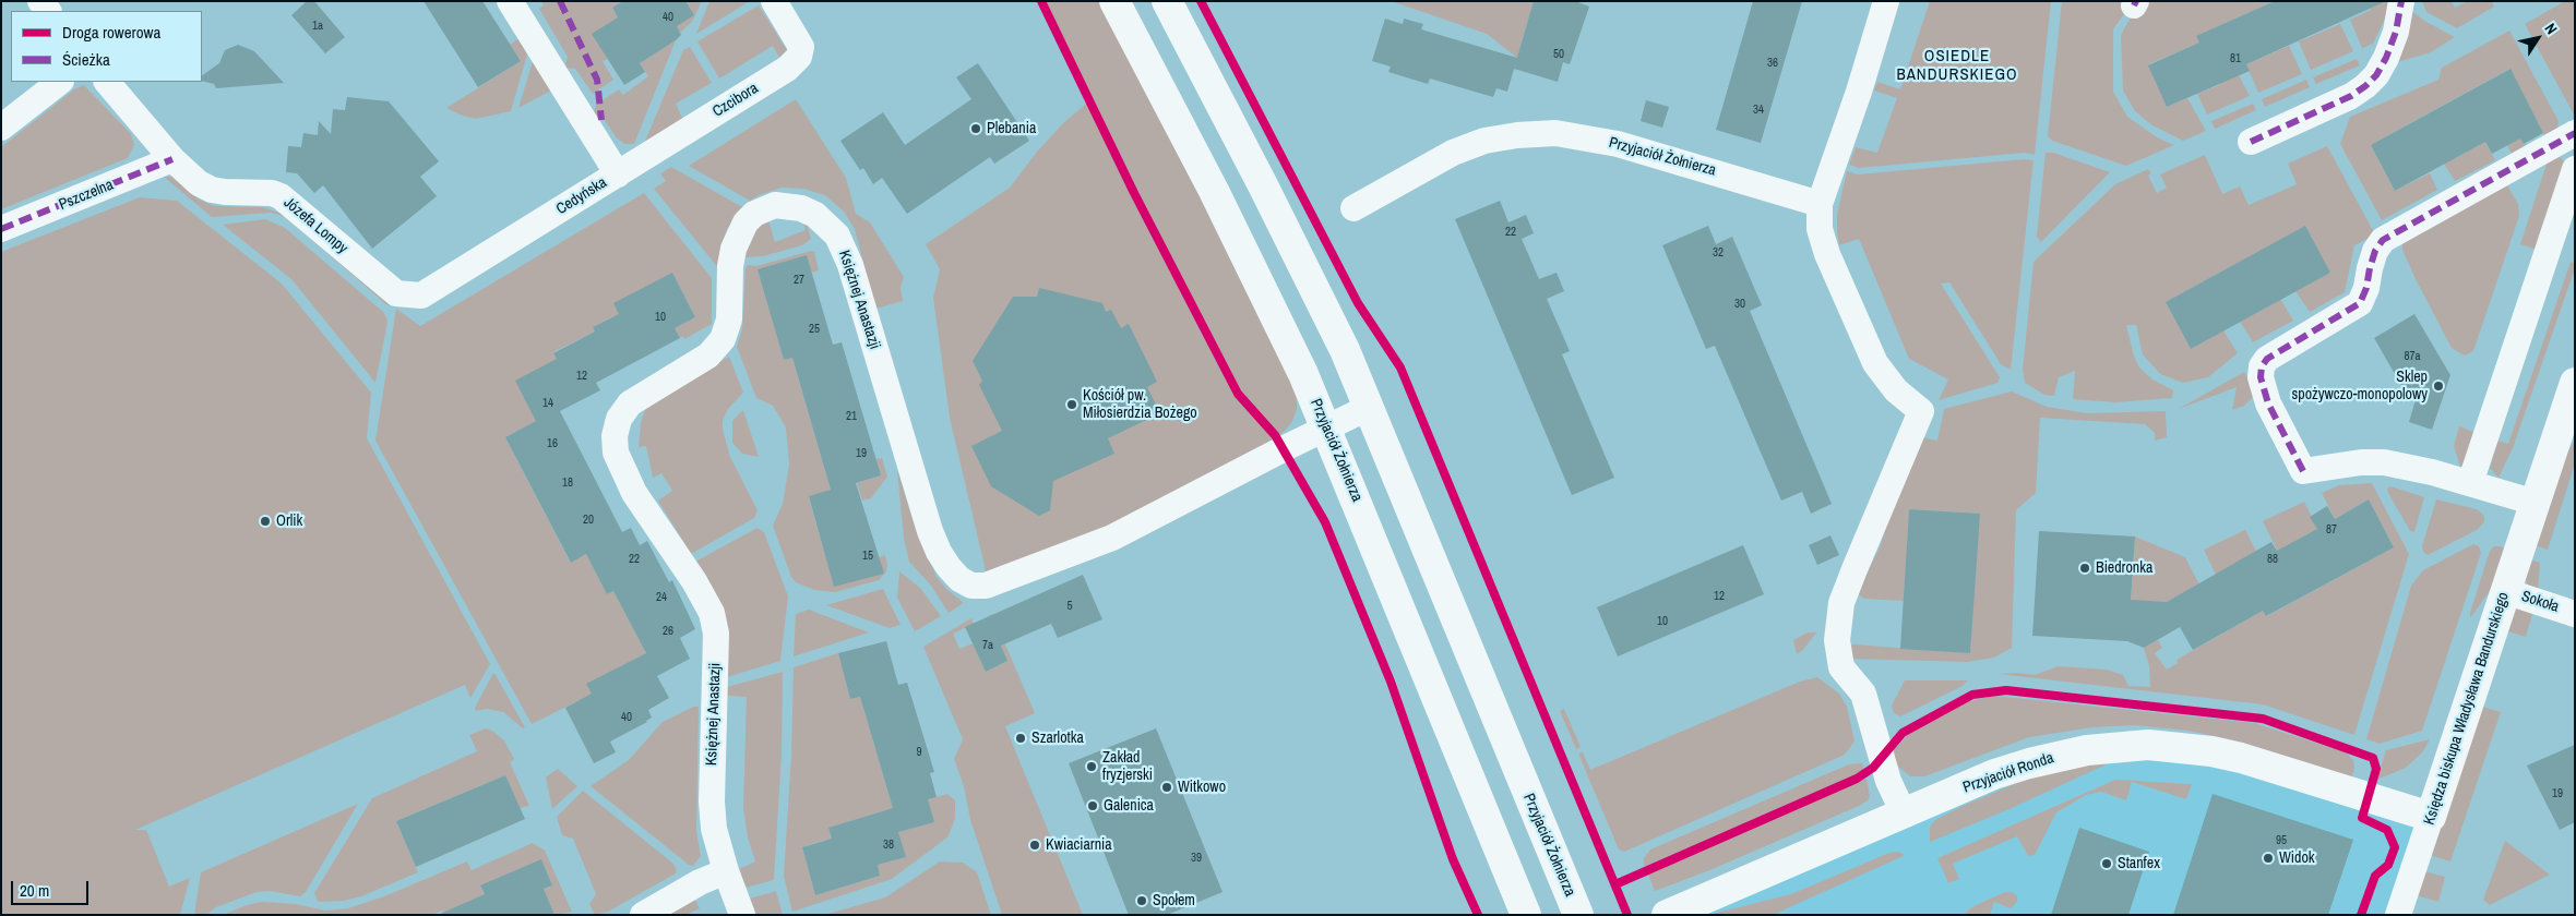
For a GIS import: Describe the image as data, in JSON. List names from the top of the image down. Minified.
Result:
{"streets":{"street":["Czcibora","Przyjaciół Żołnierza","Pszczelna","Cedyńska","Józefa Lompy","Księżnej Anastazji","Sokoła","Księdza biskupa Władysława Bandurskiego","Przyjaciół Ronda"]},"crossings":[["Czcibora","Cedyńska"],["Przyjaciół Żołnierza","Księżnej Anastazji"],["Pszczelna","Józefa Lompy"],["Cedyńska","Józefa Lompy"],["Sokoła","Księdza biskupa Władysława Bandurskiego"],["Księdza biskupa Władysława Bandurskiego","Przyjaciół Ronda"]],"districts":["OSIEDLE BANDURSKIEGO"],"places":["Plebania","Sklep spożywczo-monopolowy","Kościół pw. Miłosierdzia Bożego","Orlik","Biedronka","Szarlotka","Zakład fryzjerski","Witkowo","Galenica","Kwiaciarnia","Widok","Stanfex","Społem"],"house_numbers":["40","1a","50","81","36","34","22","32","27","30","10","25","87a","12","14","21","16","19","18","20","87","15","22","88","12","24","5","10","26","7a","40","9","19","95","38","39"],"legend":["Droga rowerowa","Ścieżka"],"scale_bar":"20 m","north":"top right"}
